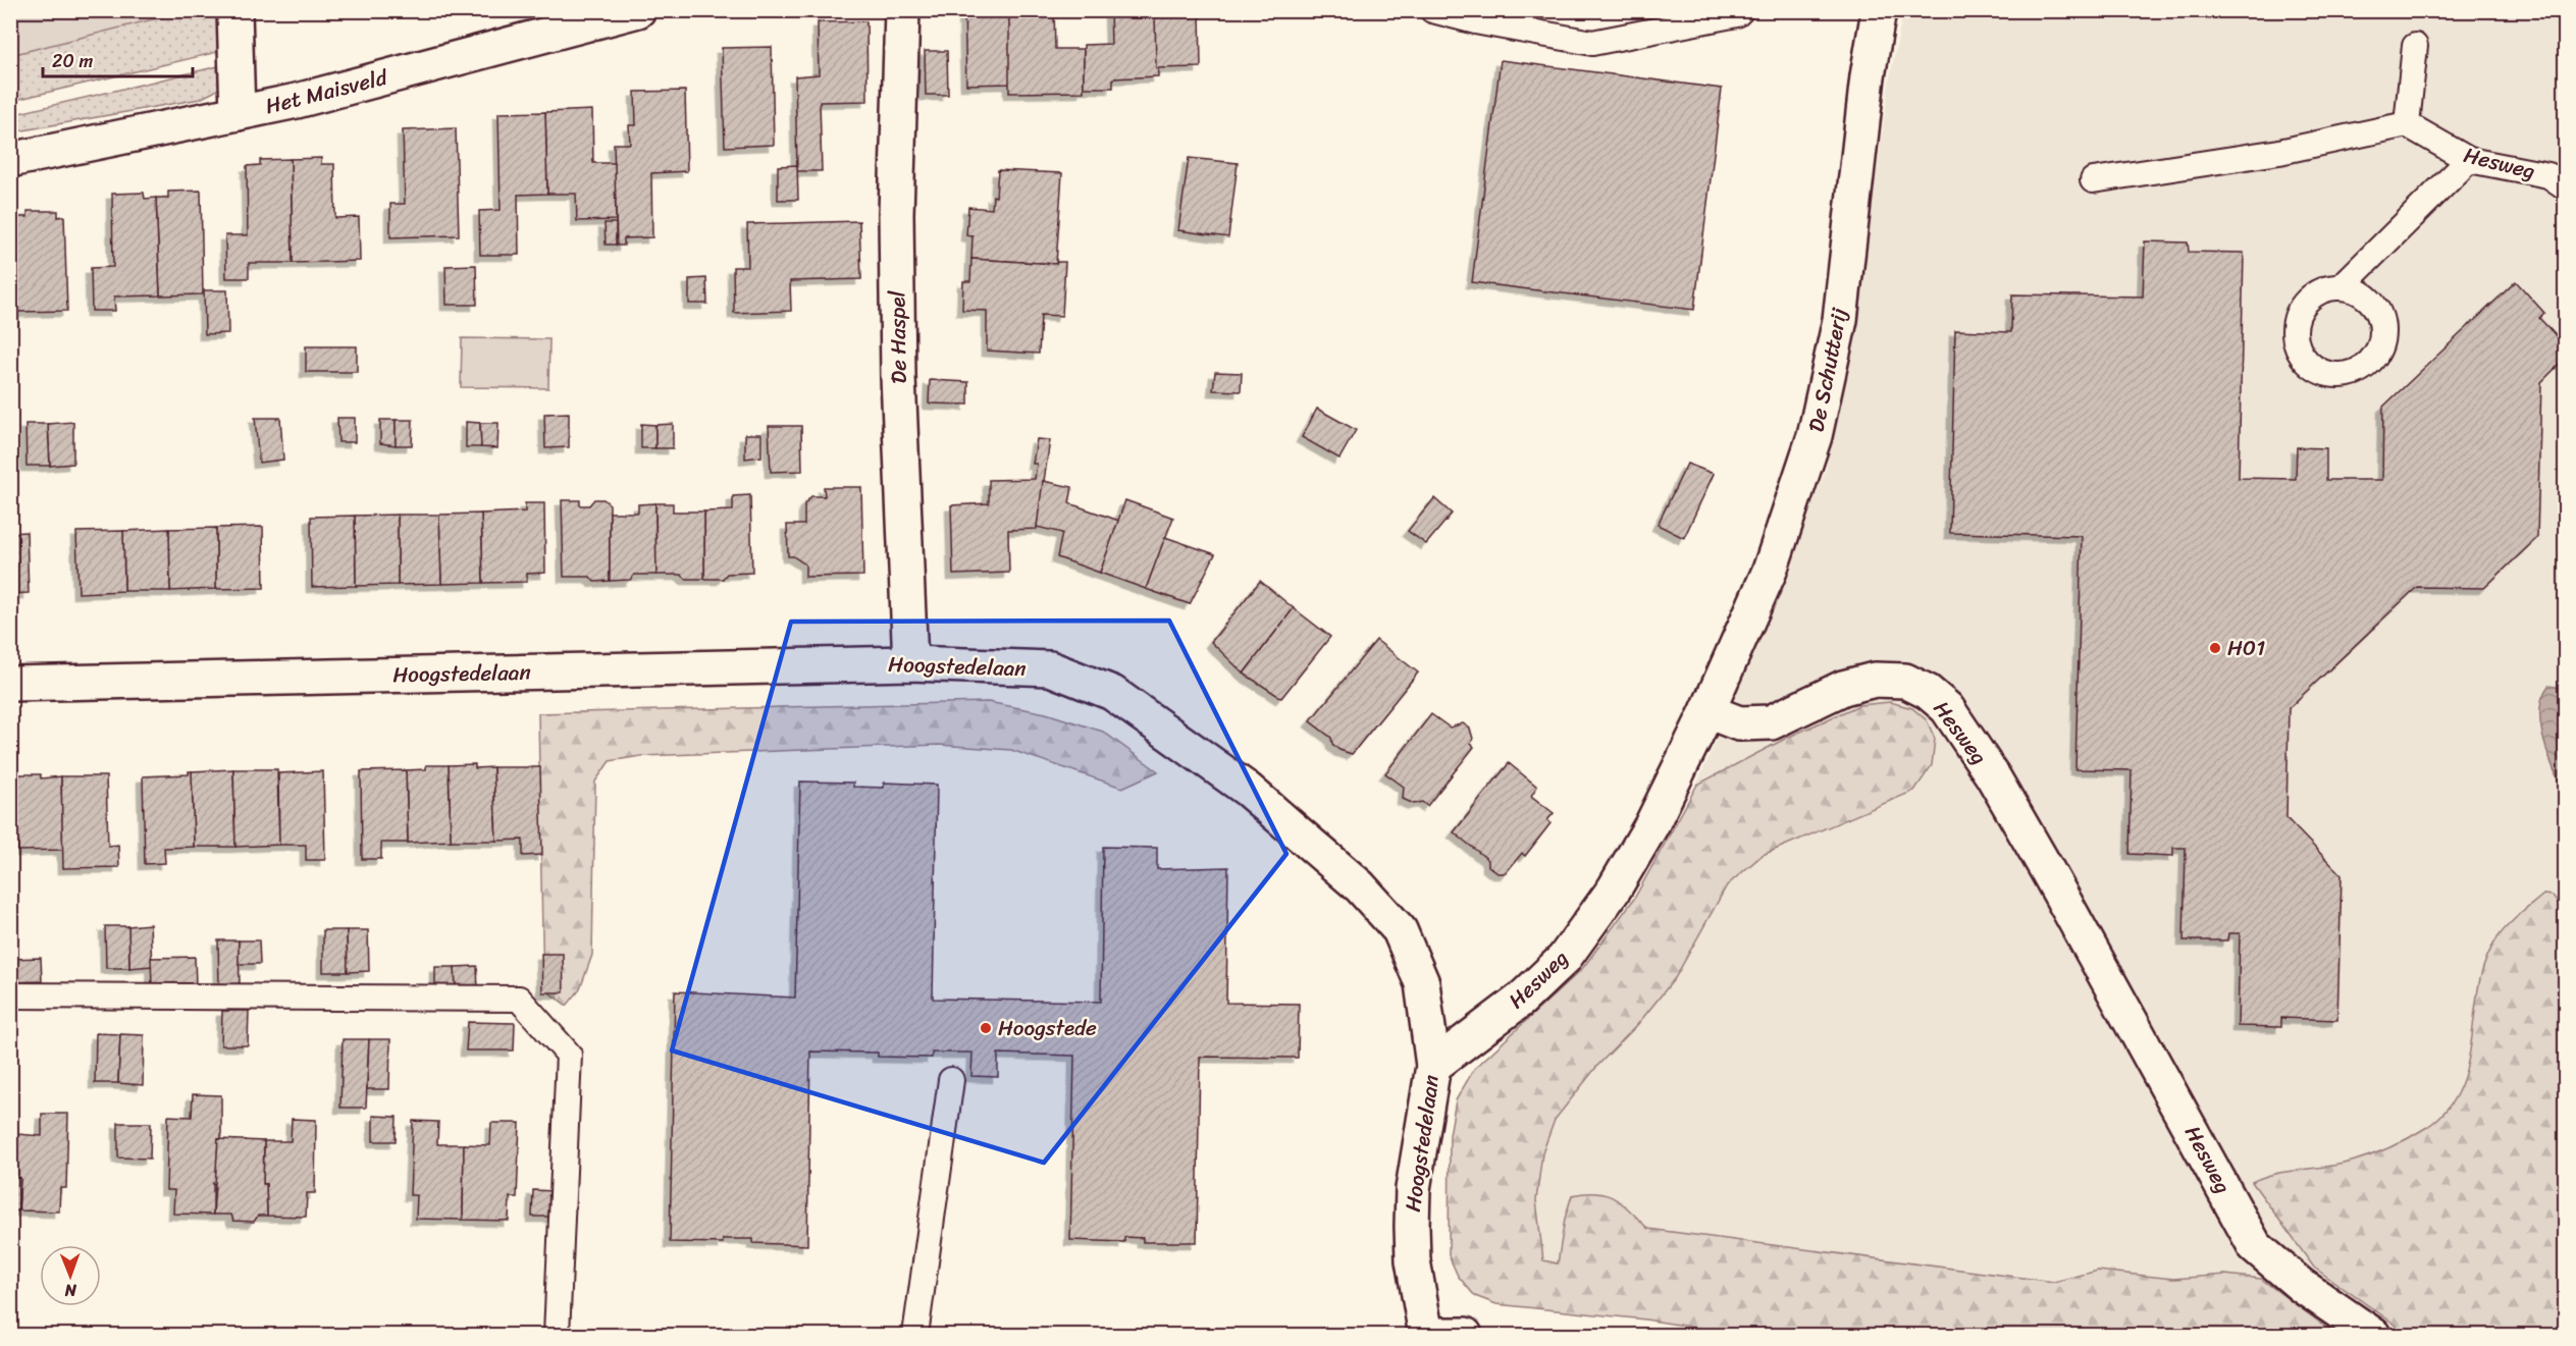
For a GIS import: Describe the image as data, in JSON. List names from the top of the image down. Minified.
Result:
{"streets":{"street":["Het Maisveld","Hesweg","De Haspel","De Schutterij","Hoogstedelaan"]},"crossings":[["Hesweg","De Schutterij"],["Hesweg","Hoogstedelaan"],["De Haspel","Hoogstedelaan"]],"places":["H01","Hoogstede"],"scale_bar":"20 m","north":"bottom"}
